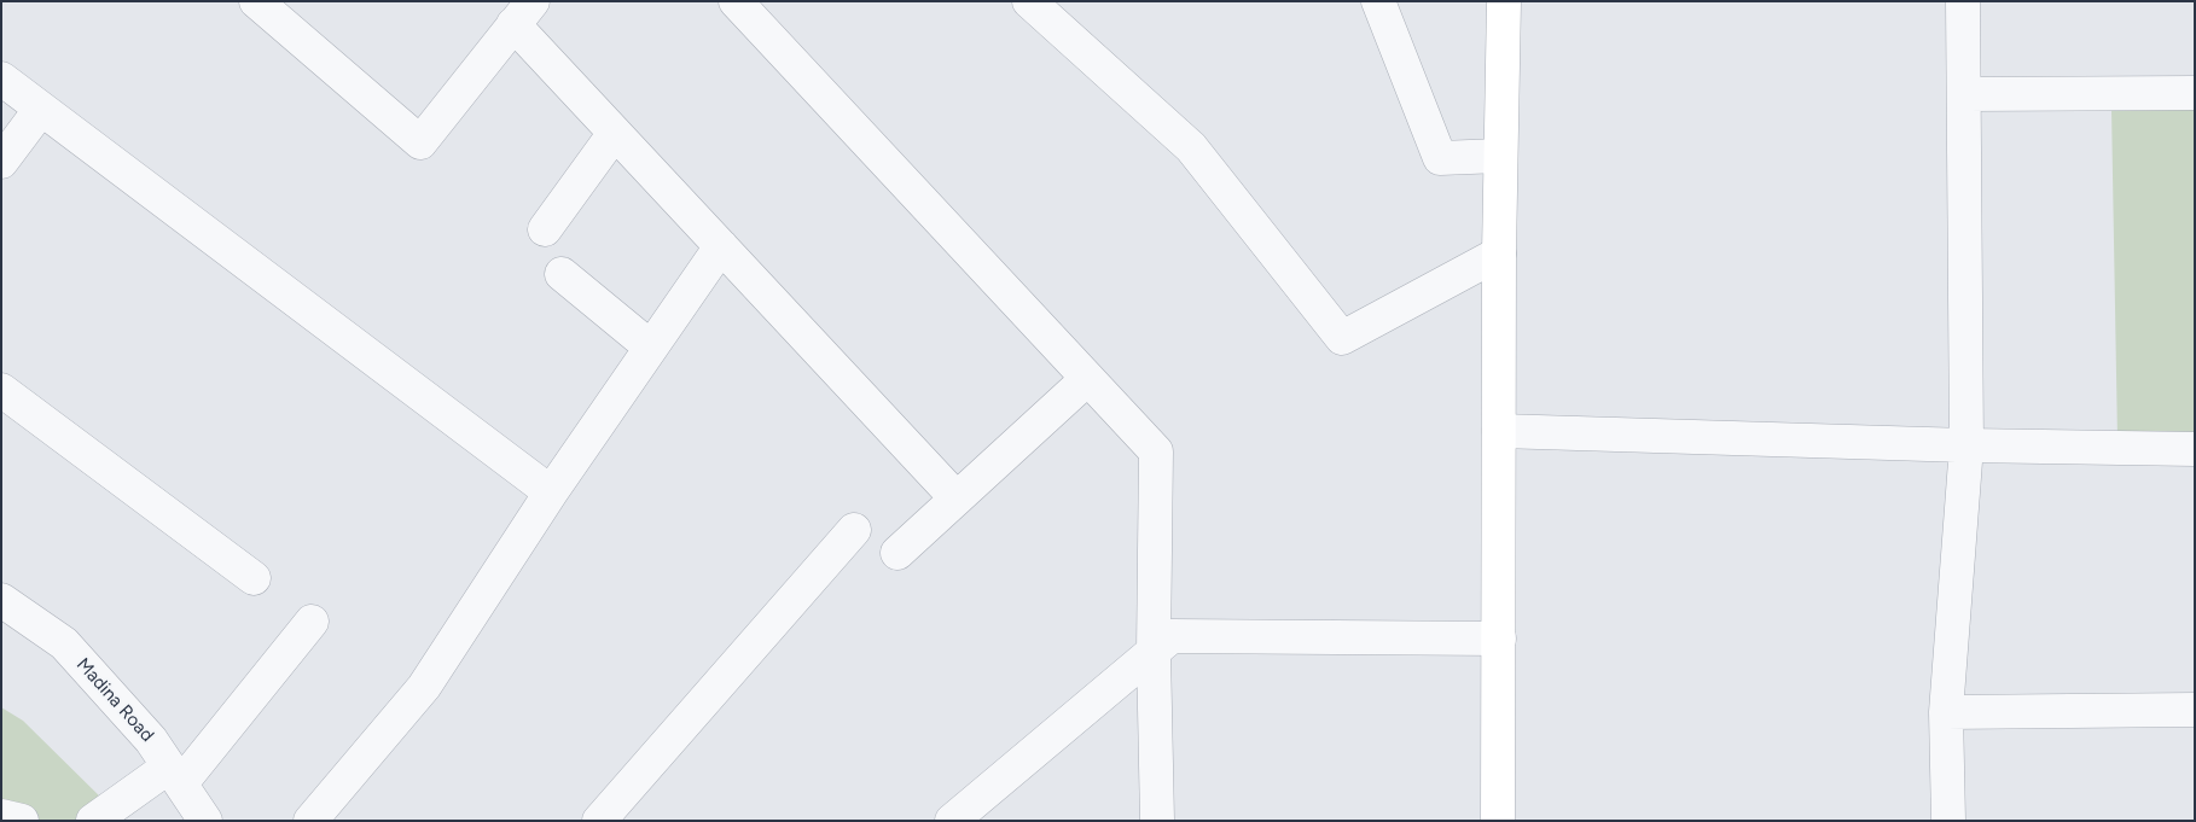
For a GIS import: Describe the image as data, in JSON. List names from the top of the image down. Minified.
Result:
{"streets":{"street":["Madina Road"]}}
